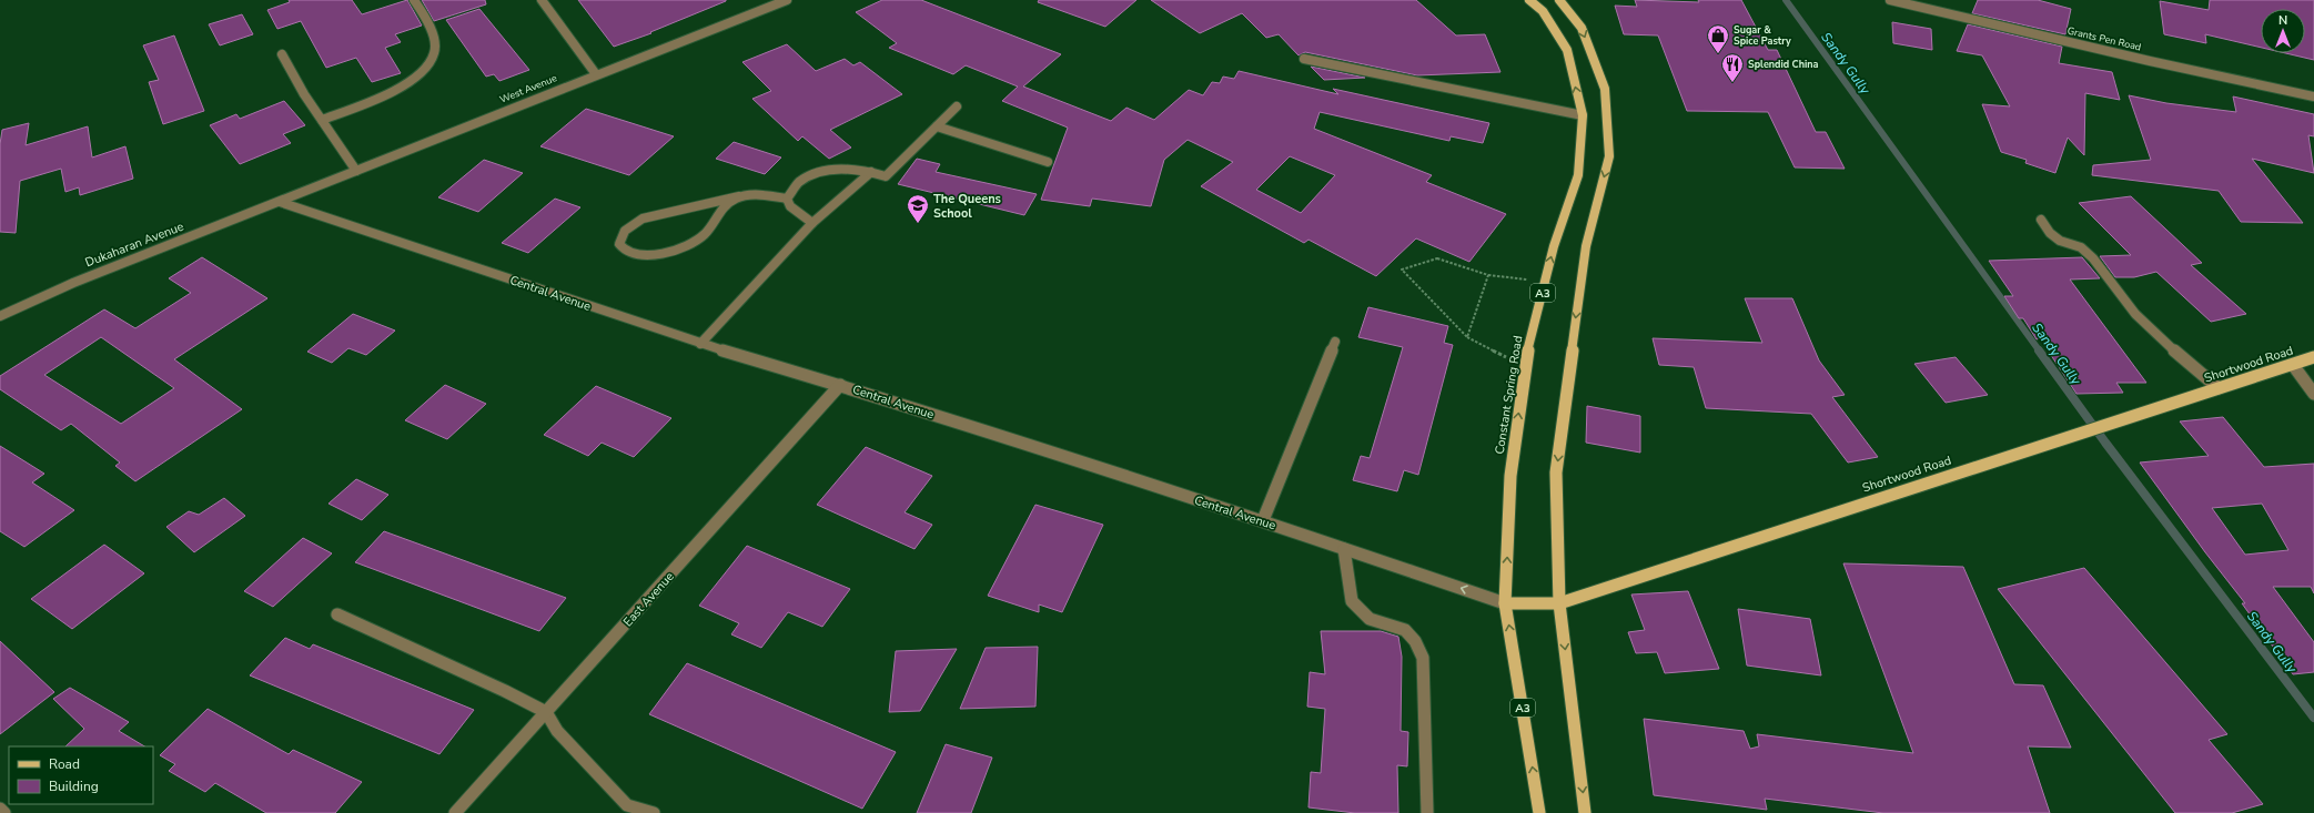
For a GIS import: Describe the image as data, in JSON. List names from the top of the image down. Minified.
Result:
{"streets":{"main road":["A3","Shortwood Road","Constant Spring Road"],"street":["Grants Pen Road","West Avenue","Dukaharan Avenue","Central Avenue","East Avenue"]},"crossings":[["West Avenue","Dukaharan Avenue"],["West Avenue","Central Avenue"],["Dukaharan Avenue","Central Avenue"],["Central Avenue","Shortwood Road"],["Central Avenue","Constant Spring Road"],["Central Avenue","East Avenue"],["Shortwood Road","Constant Spring Road"]],"water":["Sandy Gully"],"places":{"shop":["Sugar & Spice Pastry"],"restaurant":["Splendid China"],"school or university":["The Queens School"]},"legend":["Road","Building"],"north":"top"}
